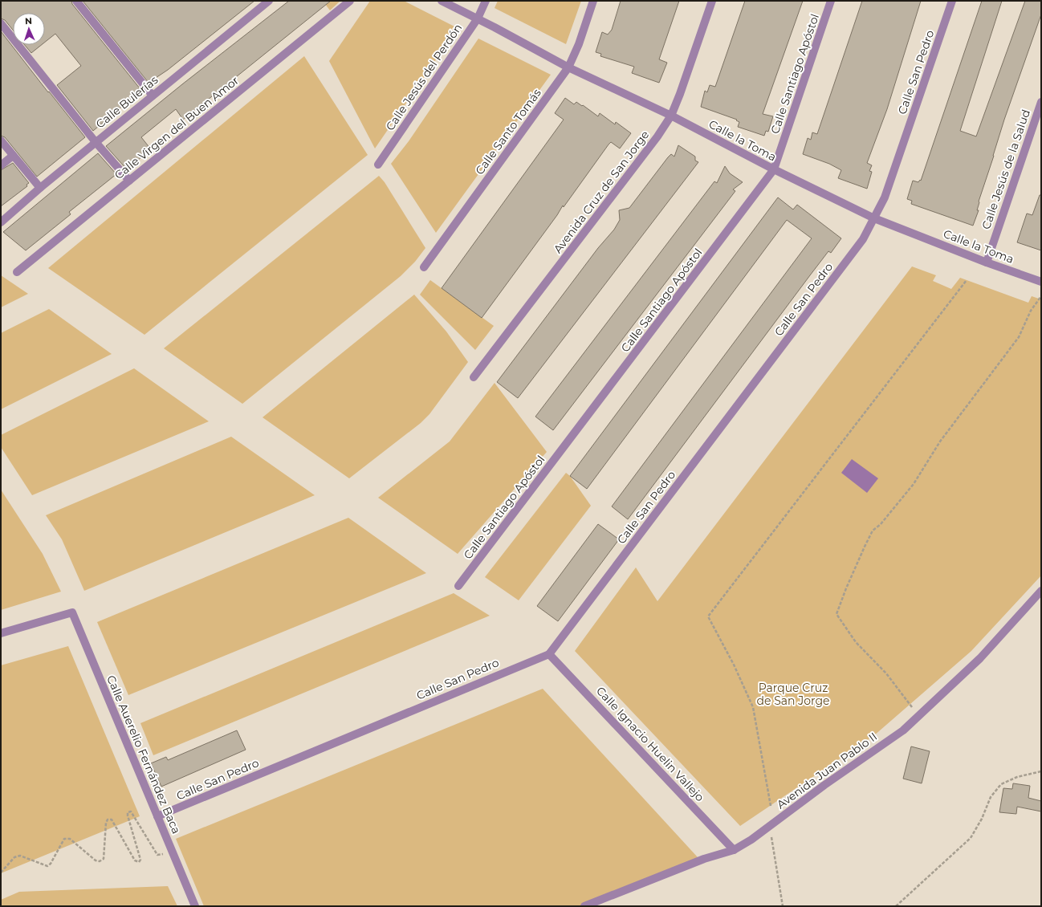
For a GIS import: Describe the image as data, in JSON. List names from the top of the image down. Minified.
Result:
{"streets":{"street":["Calle San Pedro","Calle Santiago Apóstol","Calle Jesús del Perdón","Calle Bulerías","Calle Virgen del Buen Amor","Calle Santo Tomás","Calle la Toma","Calle Jesús de la Salud","Avenida Cruz de San Jorge","Calle Ignacio Huelin Vallejo","Calle Auerelio Fernández Baca","Avenida Juan Pablo II"]},"crossings":[["Calle San Pedro","Calle la Toma"],["Calle San Pedro","Calle Ignacio Huelin Vallejo"],["Calle San Pedro","Calle Auerelio Fernández Baca"],["Calle Santiago Apóstol","Calle la Toma"],["Calle Jesús del Perdón","Calle la Toma"],["Calle Santo Tomás","Calle la Toma"],["Calle la Toma","Calle Jesús de la Salud"],["Calle la Toma","Avenida Cruz de San Jorge"],["Calle Ignacio Huelin Vallejo","Avenida Juan Pablo II"]],"parks":["Parque Cruz de San Jorge"],"north":"top"}
